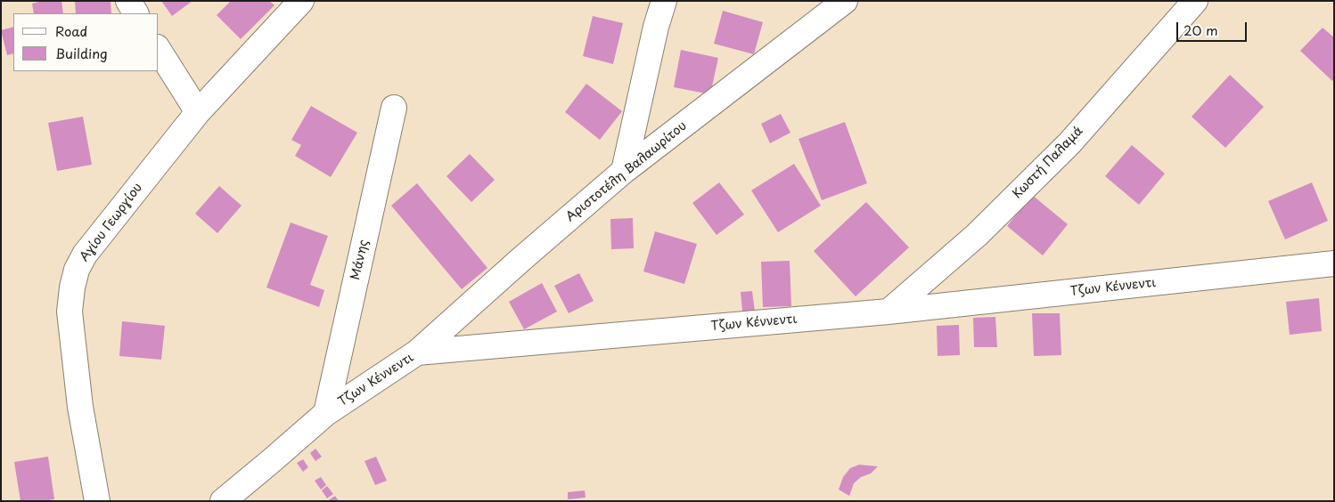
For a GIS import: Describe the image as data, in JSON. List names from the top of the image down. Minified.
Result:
{"streets":{"street":["Κωστή Παλαμά","Αριστοτέλη Βαλαωρίτου","Αγίου Γεωργίου","Μάνης","Τζων Κέννεντι"]},"crossings":[["Κωστή Παλαμά","Τζων Κέννεντι"],["Αριστοτέλη Βαλαωρίτου","Τζων Κέννεντι"],["Μάνης","Τζων Κέννεντι"]],"legend":["Road","Building"],"scale_bar":"20 m"}
